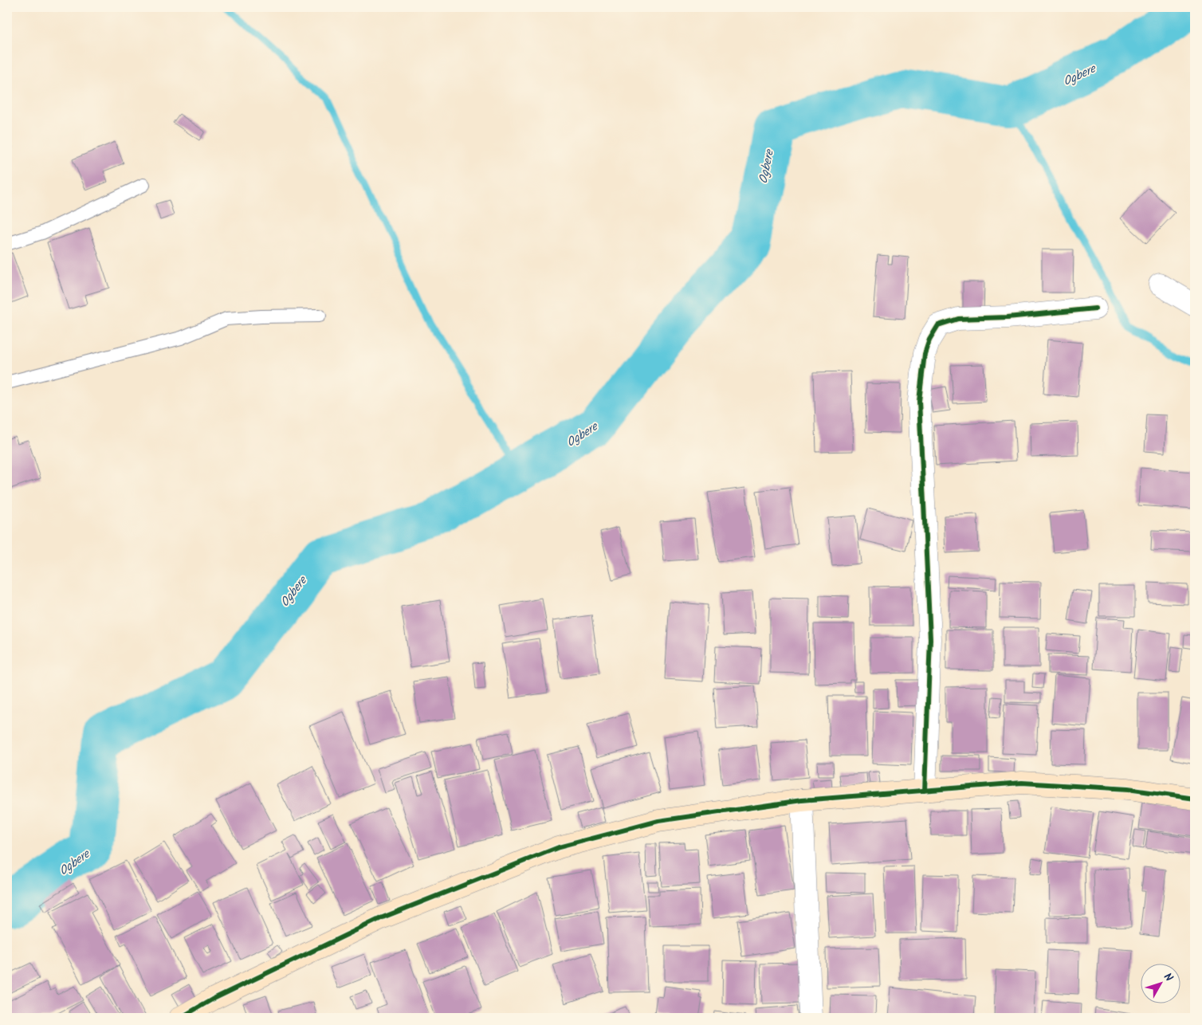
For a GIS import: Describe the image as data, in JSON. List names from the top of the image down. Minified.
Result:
{"water":["Ogbere"],"north":"top right"}
